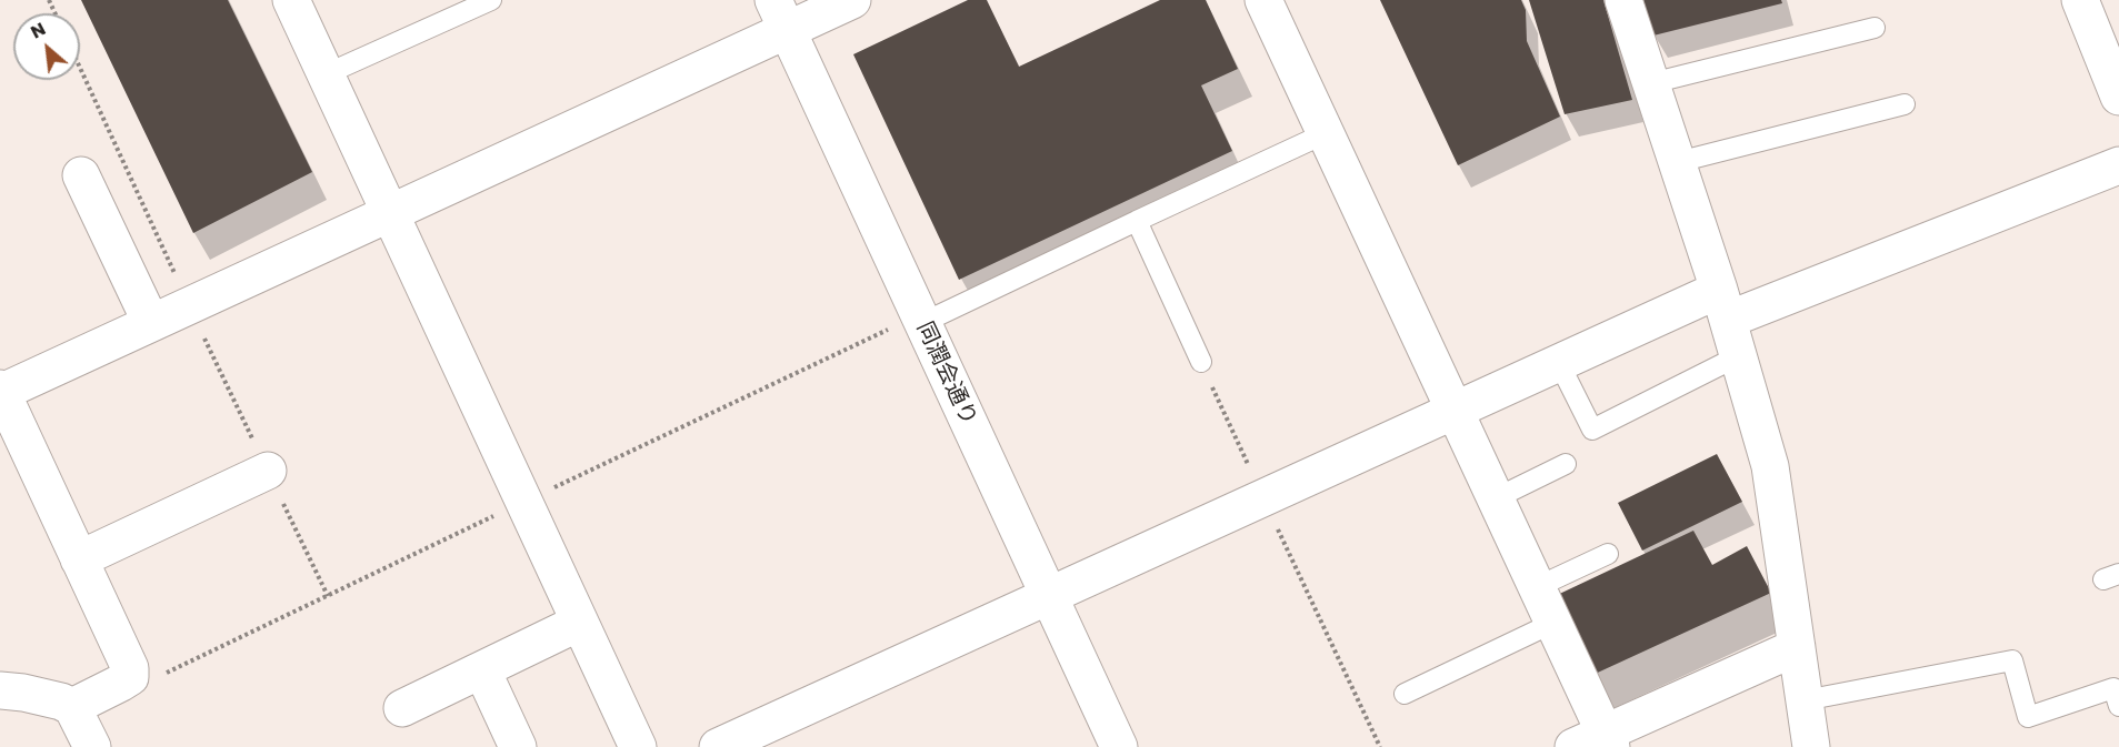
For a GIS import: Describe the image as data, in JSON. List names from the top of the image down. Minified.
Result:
{"streets":{"street":["同潤会通り"]},"north":"top left"}
